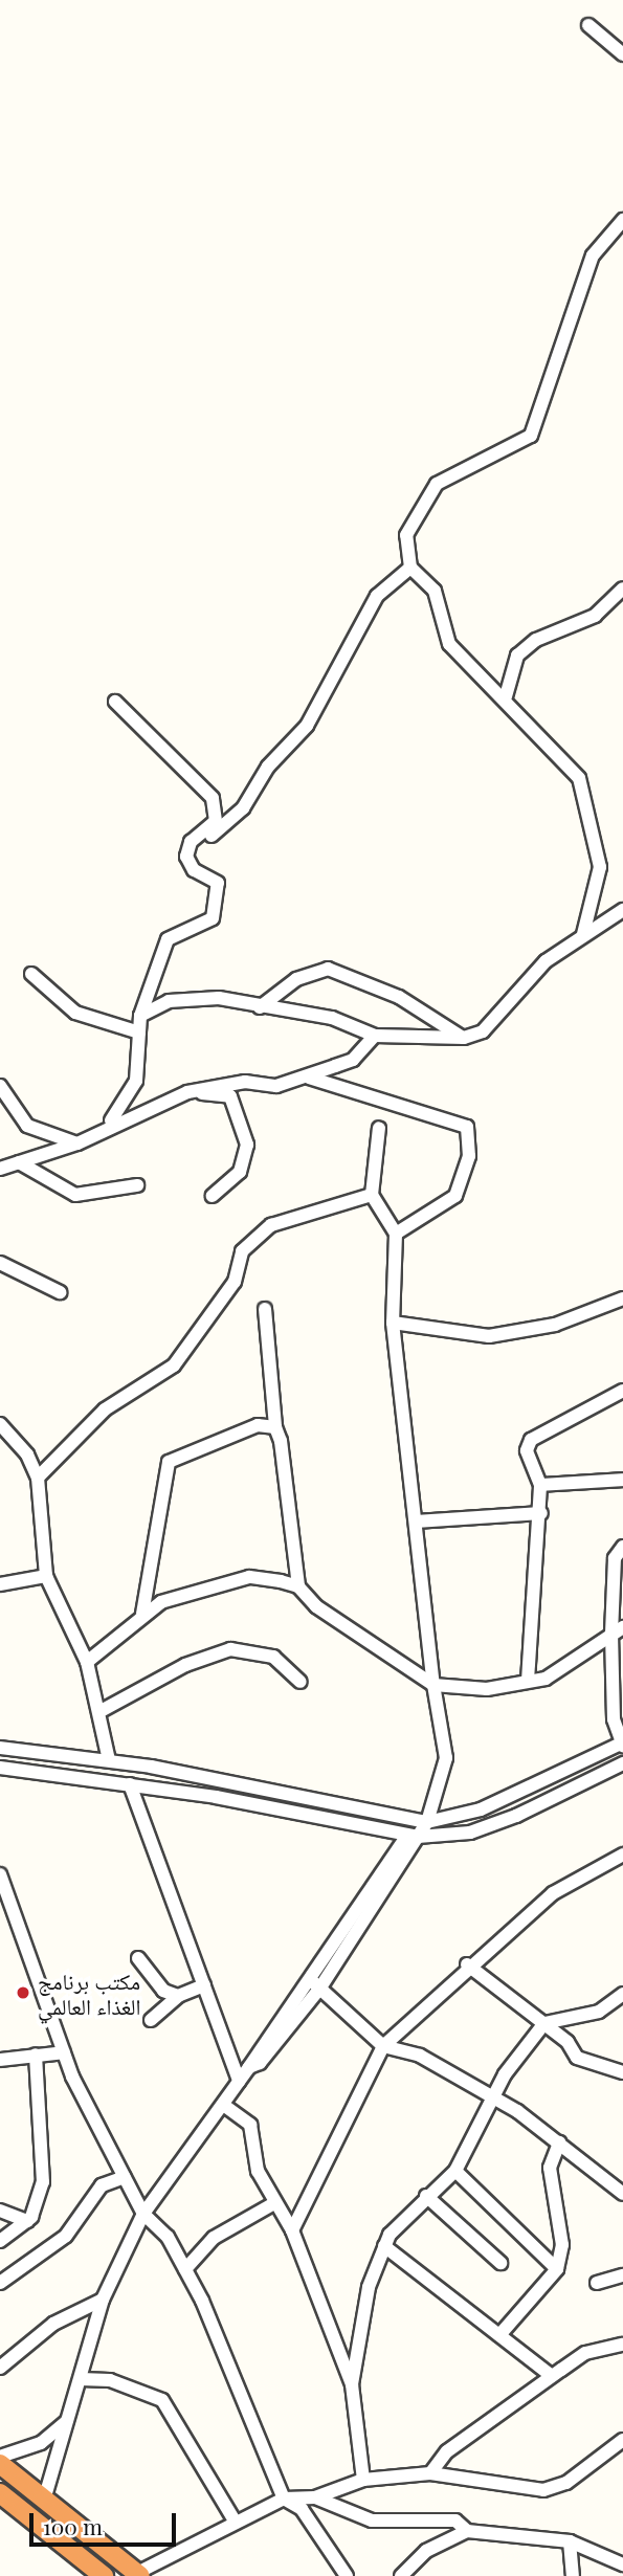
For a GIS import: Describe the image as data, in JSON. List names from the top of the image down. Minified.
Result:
{"places":["مكتب برنامج الغذاء العالمي"],"scale_bar":"100 m"}
